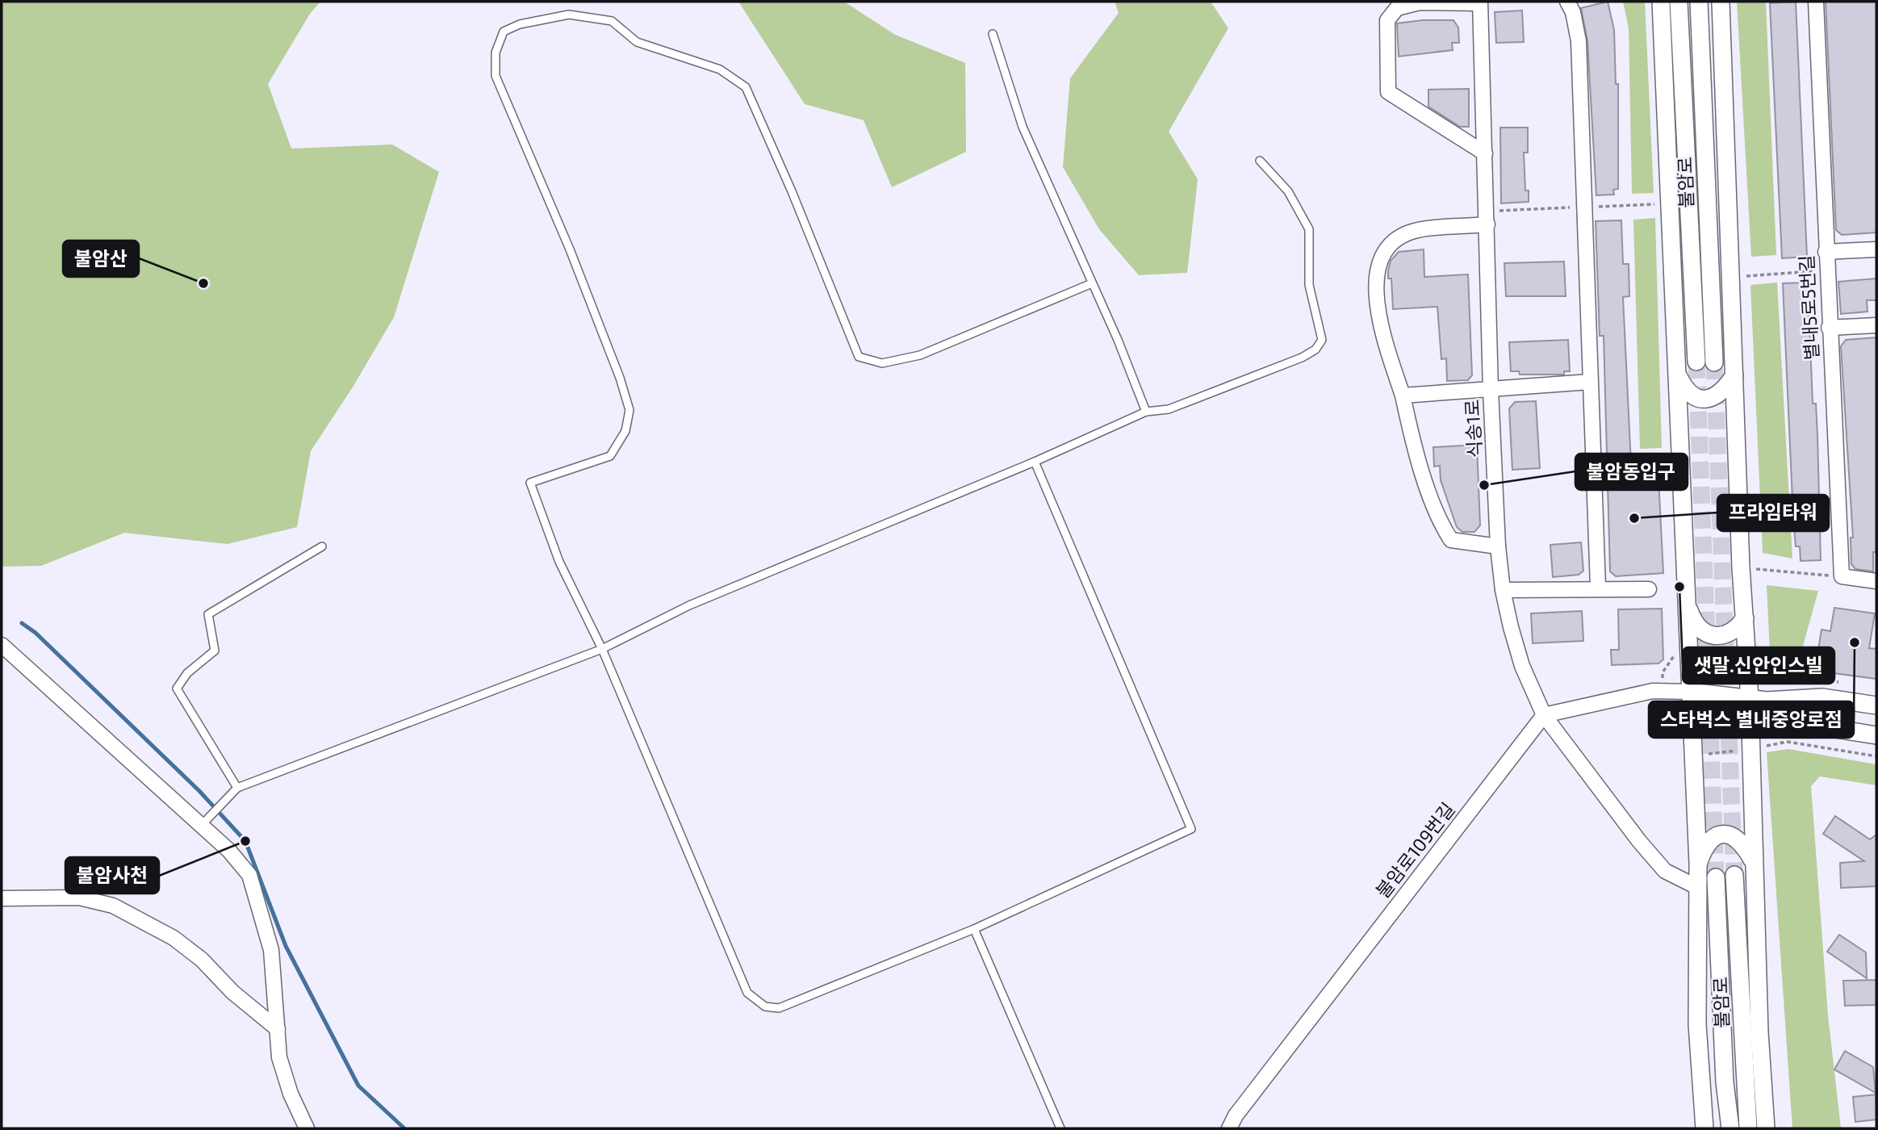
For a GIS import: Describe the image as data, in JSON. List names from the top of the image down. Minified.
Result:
{"streets":{"street":["불암로","별내5로5번길","식송1로","불암로109번길"]},"crossings":[["식송1로","불암로109번길"]],"places":["불암산","불암동입구","프라임타워","샛말.신안인스빌","스타벅스 별내중앙로점","불암사천"]}
